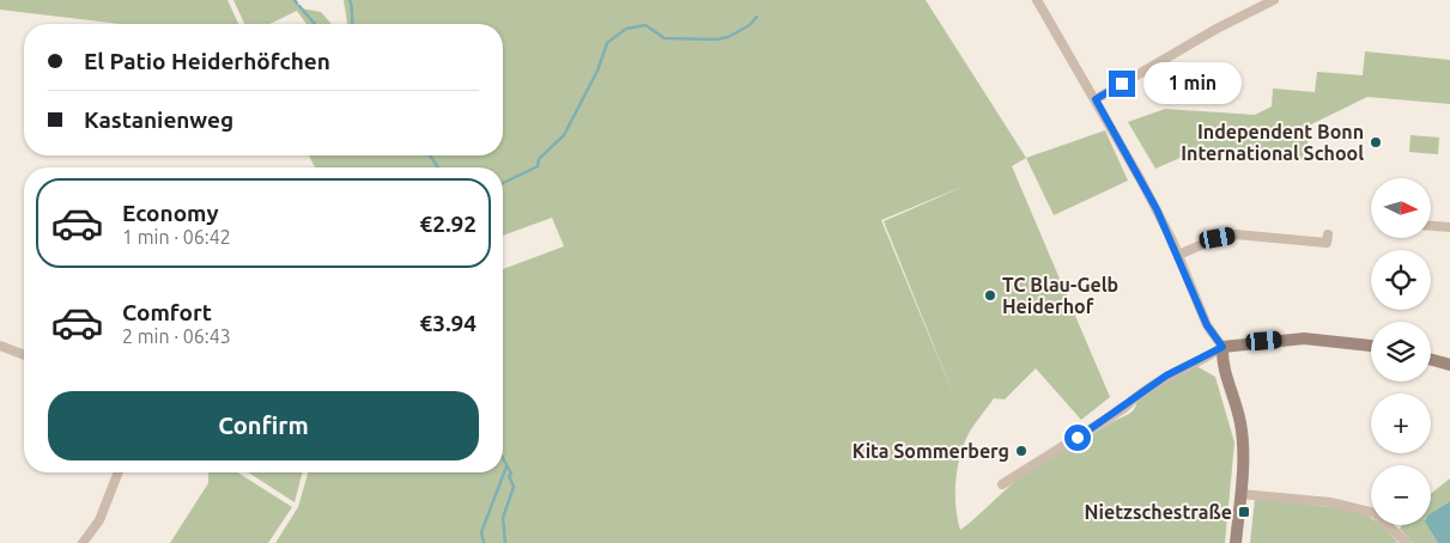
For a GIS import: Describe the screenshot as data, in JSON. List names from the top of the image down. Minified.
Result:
{"places":{"other":["Independent Bonn International School","TC Blau-Gelb Heiderhof","Kita Sommerberg"],"transit":["Nietzschestraße"]},"north":"right","page":{"banner":["El Patio Heiderhöfchen","Kastanienweg"],"bubble":"1 min","map_buttons":["+","−"],"list":[{"name":"Economy","note":"1 min · 06:42","value":"€2.92"},{"name":"Comfort","note":"2 min · 06:43","value":"€3.94"}],"buttons":"Confirm"}}
